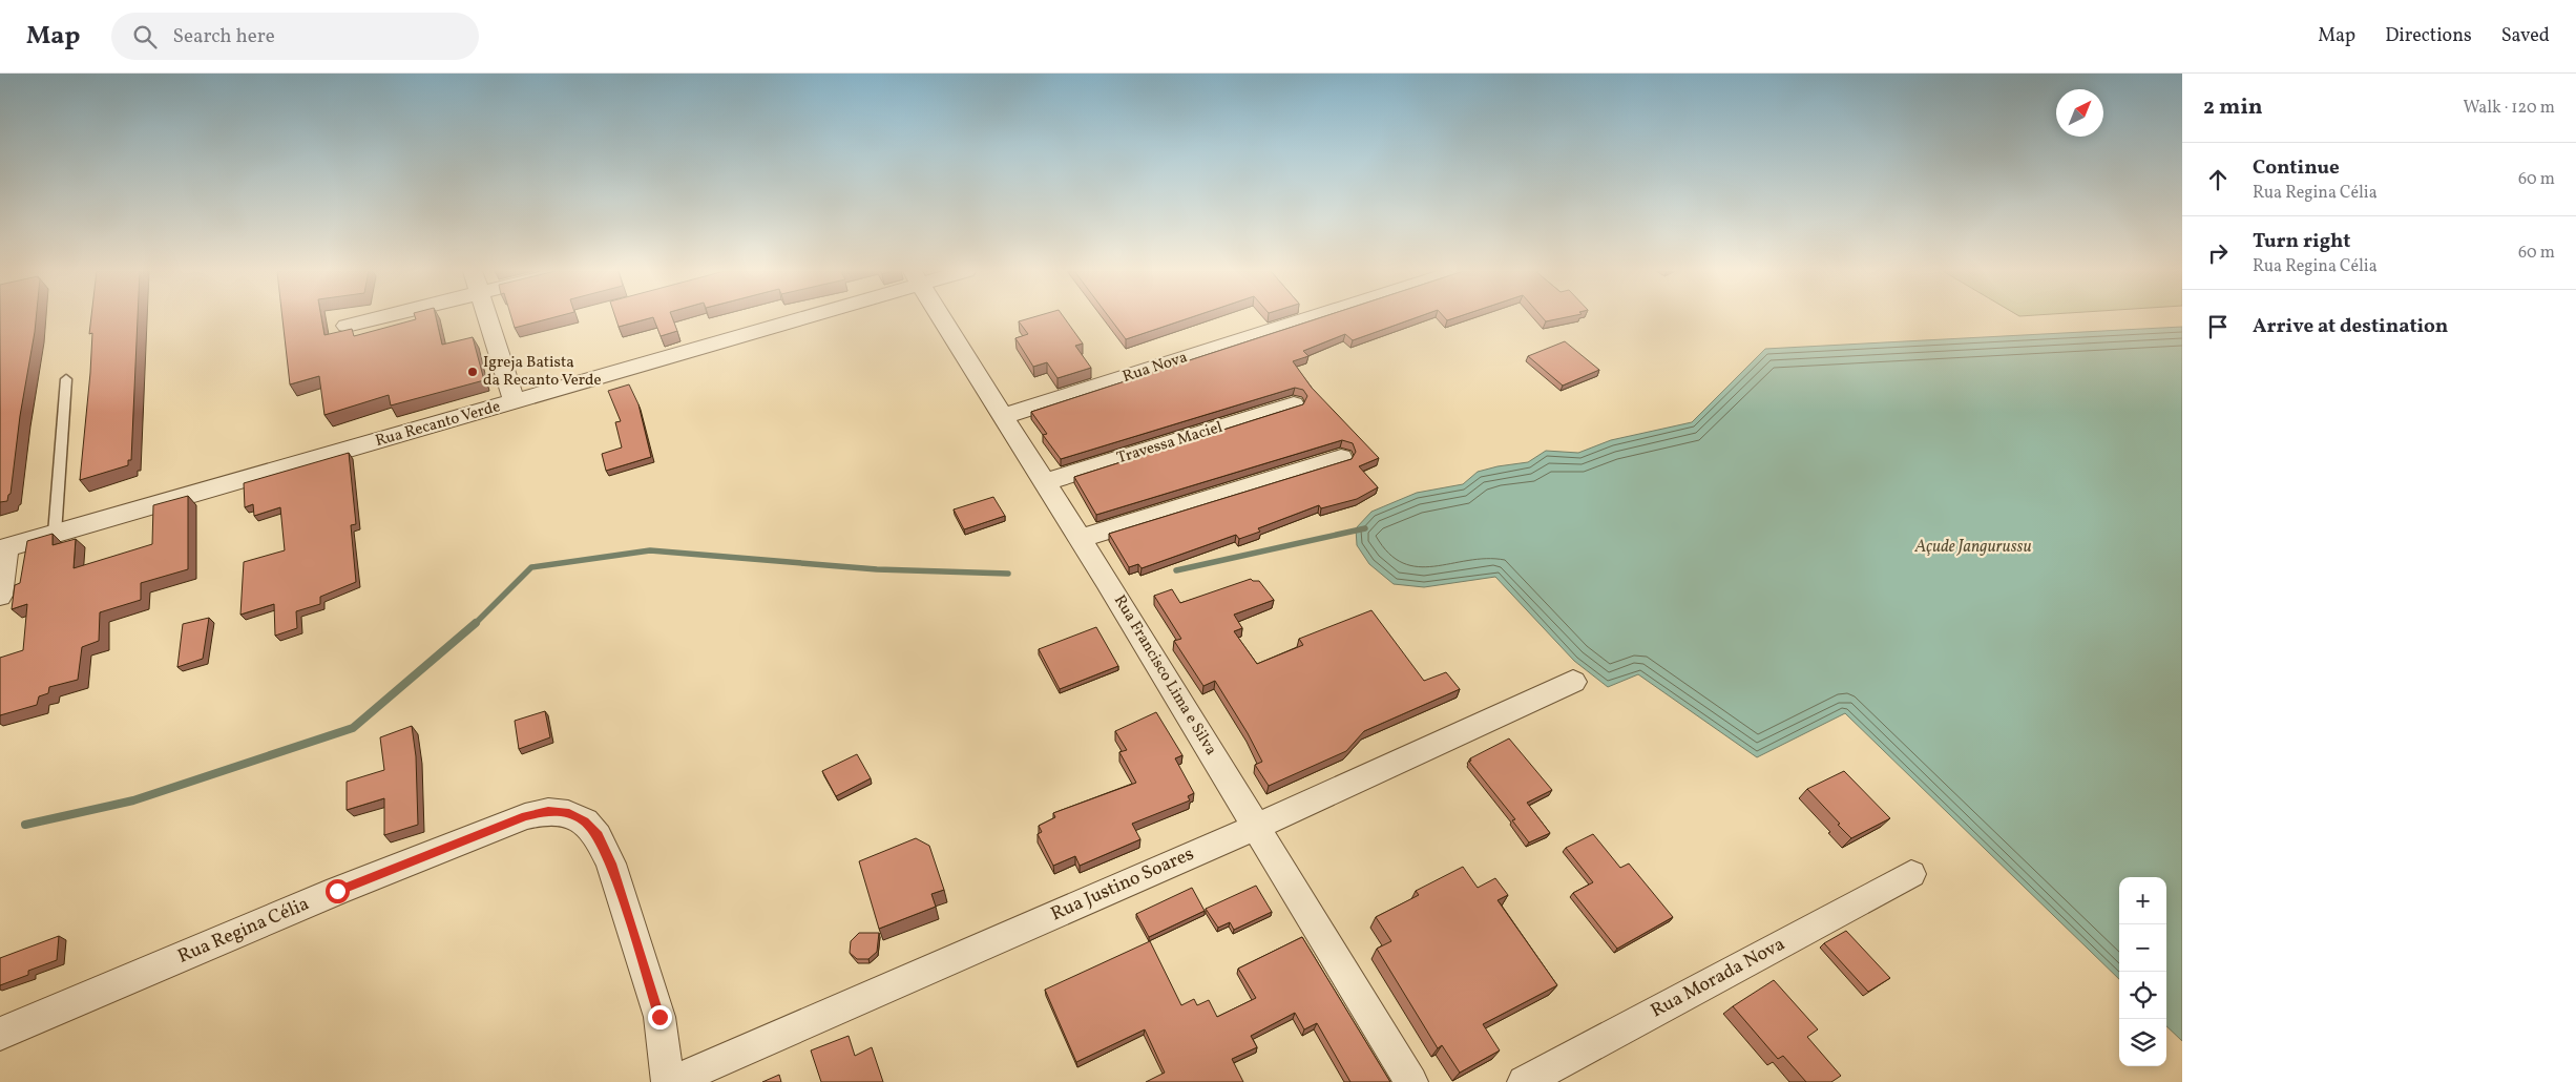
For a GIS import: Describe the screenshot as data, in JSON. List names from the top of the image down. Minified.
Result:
{"streets":{"street":["Rua Nova","Rua Recanto Verde","Travessa Maciel","Rua Francisco Lima e Silva","Rua Justino Soares","Rua Regina Célia","Rua Morada Nova"]},"crossings":[["Rua Nova","Rua Francisco Lima e Silva"],["Travessa Maciel","Rua Francisco Lima e Silva"],["Rua Francisco Lima e Silva","Rua Justino Soares"],["Rua Justino Soares","Rua Regina Célia"]],"water":["Açude Jangurussu"],"places":["Igreja Batista da Recanto Verde"],"north":"top right","page":{"header":"Map","search":"Search here","nav":["Map","Directions","Saved"],"heading":["2 min","Walk · 120 m"],"list":[["Continue","Rua Regina Célia","60 m"],["Turn right","Rua Regina Célia","60 m"],"Arrive at destination"],"map_buttons":["+","−"]}}
